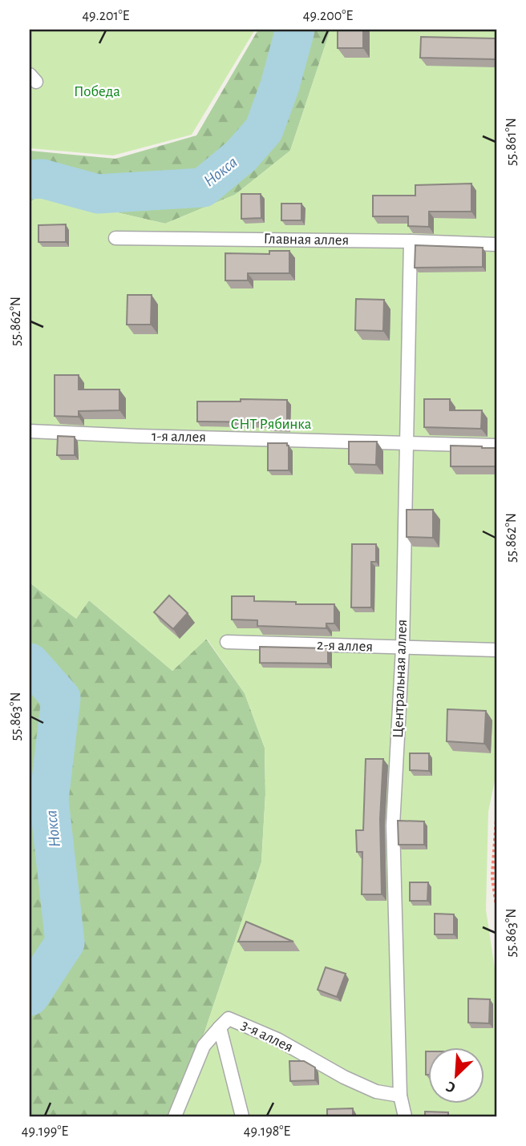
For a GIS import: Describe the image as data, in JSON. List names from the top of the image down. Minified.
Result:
{"streets":{"lane":["Главная аллея","1-я аллея","2-я аллея","Центральная аллея","3-я аллея"]},"crossings":[["Главная аллея","Центральная аллея"],["1-я аллея","Центральная аллея"],["2-я аллея","Центральная аллея"],["Центральная аллея","3-я аллея"]],"water":["Нокса"],"parks":["Победа","СНТ Рябинка"],"north":"bottom left","coordinates":["49.201°E","49.200°E","55.861°N","55.862°N","55.863°N","49.199°E","49.198°E"]}
